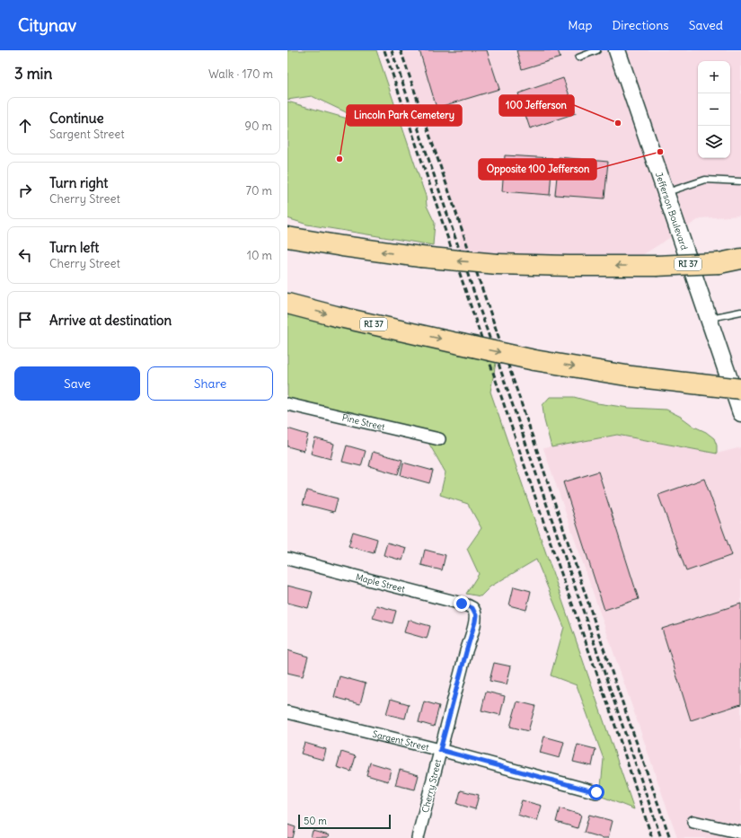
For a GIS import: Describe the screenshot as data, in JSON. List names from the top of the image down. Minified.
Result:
{"streets":{"highway":["RI 37"],"main road":["Jefferson Boulevard"],"street":["Pine Street","Maple Street","Sargent Street","Cherry Street"]},"crossings":[["Maple Street","Cherry Street"],["Sargent Street","Cherry Street"]],"places":["100 Jefferson","Opposite 100 Jefferson","Lincoln Park Cemetery"],"scale_bar":"50 m","page":{"header":"Citynav","nav":["Map","Directions","Saved"],"heading":["3 min","Walk · 170 m"],"map_buttons":["+","−"],"list":[["Continue","Sargent Street","90 m"],["Turn right","Cherry Street","70 m"],["Turn left","Cherry Street","10 m"],"Arrive at destination"],"buttons":["Save","Share"],"scale":"50 m"}}
